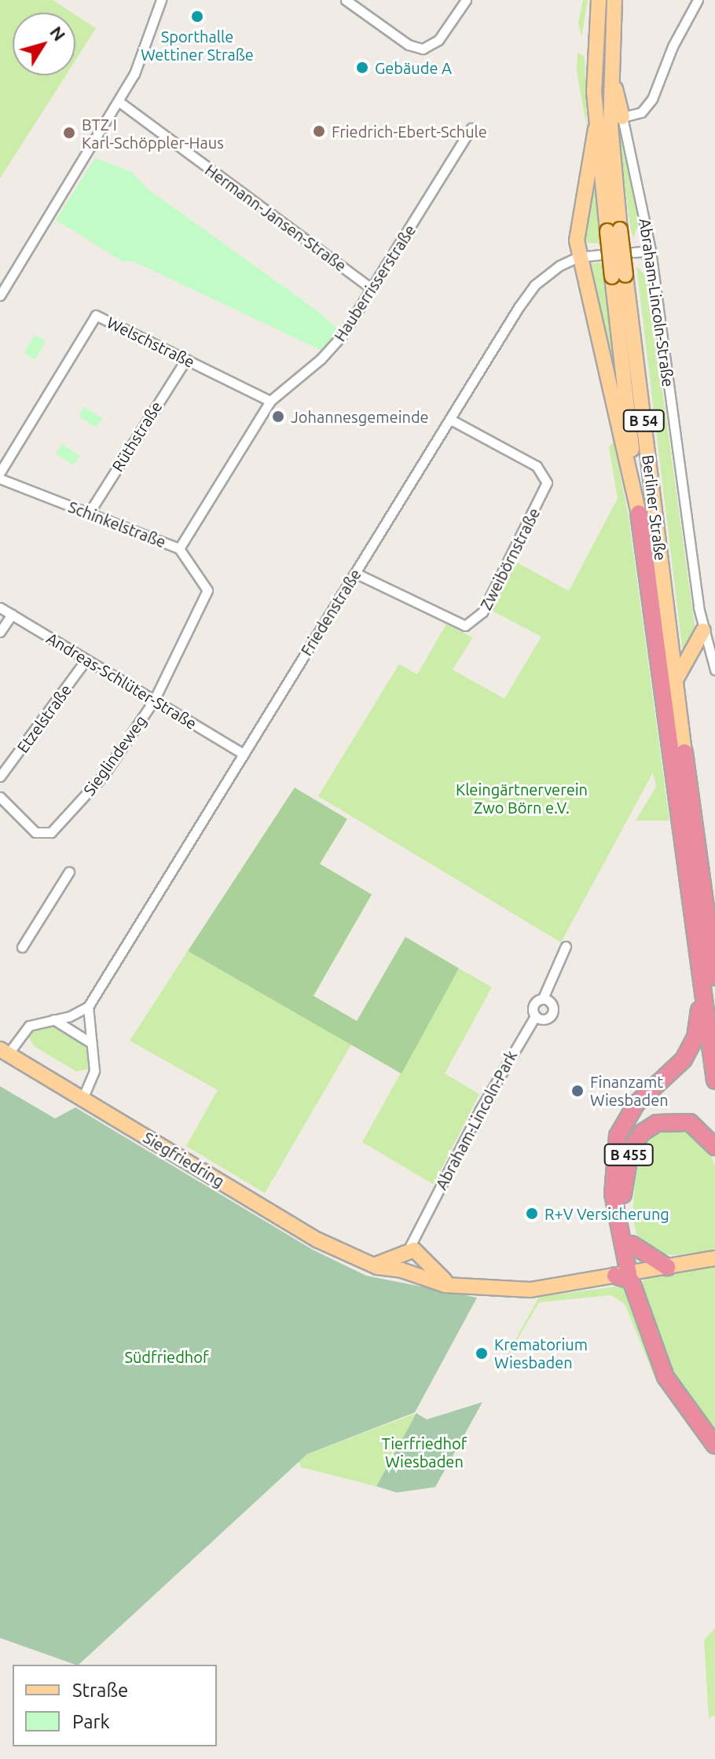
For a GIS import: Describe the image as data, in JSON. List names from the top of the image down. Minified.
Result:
{"streets":{"highway":["B 54","Berliner Straße","B 455"],"main road":["Siegfriedring"],"street":["Hermann-Jansen-Straße","Hauberrisserstraße","Abraham-Lincoln-Straße","Welschstraße","Rüthstraße","Schinkelstraße","Zweibörnstraße","Friedenstraße","Andreas-Schlüter-Straße","Etzelstraße","Sieglindeweg","Abraham-Lincoln-Park"]},"crossings":[["Hermann-Jansen-Straße","Hauberrisserstraße"],["Hauberrisserstraße","Welschstraße"],["Hauberrisserstraße","Schinkelstraße"],["Welschstraße","Rüthstraße"],["B 54","Berliner Straße"],["Rüthstraße","Schinkelstraße"],["Schinkelstraße","Andreas-Schlüter-Straße"],["Schinkelstraße","Sieglindeweg"],["Zweibörnstraße","Friedenstraße"],["Friedenstraße","Andreas-Schlüter-Straße"],["Andreas-Schlüter-Straße","Etzelstraße"],["Andreas-Schlüter-Straße","Sieglindeweg"],["Abraham-Lincoln-Park","Siegfriedring"]],"parks":["Kleingärtnerverein Zwo Börn e.V.","Südfriedhof","Tierfriedhof Wiesbaden"],"places":["Sporthalle Wettiner Straße","Gebäude A","Friedrich-Ebert-Schule","BTZ I Karl-Schöppler-Haus","Johannesgemeinde","Finanzamt Wiesbaden","R+V Versicherung","Krematorium Wiesbaden"],"legend":["Straße","Park"],"north":"top right"}
